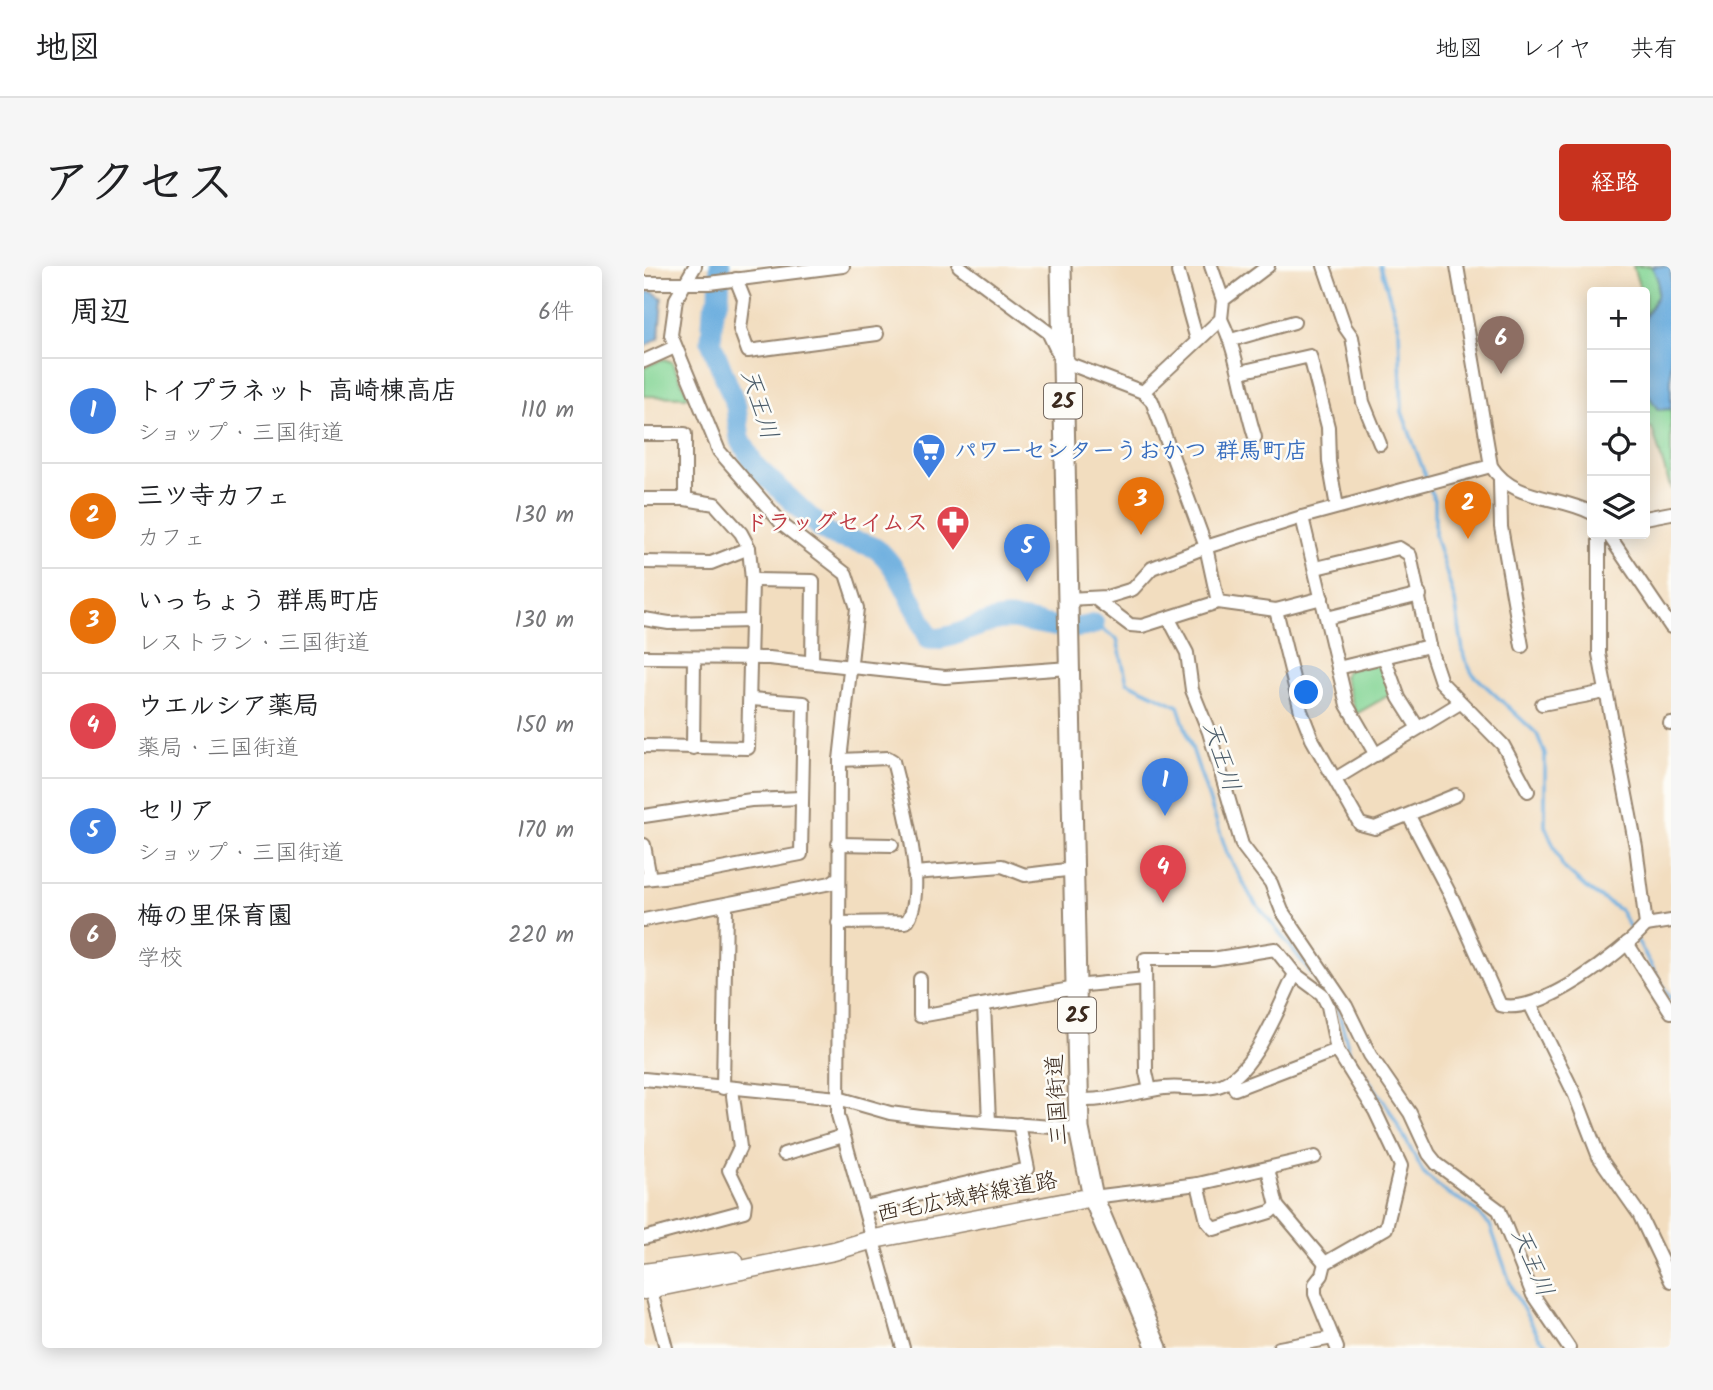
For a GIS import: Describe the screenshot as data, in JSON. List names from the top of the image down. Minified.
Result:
{"streets":{"main road":["25","三国街道"],"street":["西毛広域幹線道路"]},"crossings":[["25","三国街道"],["三国街道","西毛広域幹線道路"]],"water":["天王川"],"places":{"supermarket":["パワーセンターうおかつ 群馬町店"],"pharmacy":["ドラッグセイムス"]},"page":{"header":"地図","nav":["地図","レイヤ","共有"],"title":"アクセス","buttons":"経路","heading":["周辺","6件"],"map_buttons":["+","−"],"pins":["6","3","2","5","1","4"],"list":[{"mark":"1","name":"トイプラネット 高崎棟高店","note":"ショップ · 三国街道","value":"110 m"},{"mark":"2","name":"三ツ寺カフェ","note":"カフェ","value":"130 m"},{"mark":"3","name":"いっちょう 群馬町店","note":"レストラン · 三国街道","value":"130 m"},{"mark":"4","name":"ウエルシア薬局","note":"薬局 · 三国街道","value":"150 m"},{"mark":"5","name":"セリア","note":"ショップ · 三国街道","value":"170 m"},{"mark":"6","name":"梅の里保育園","note":"学校","value":"220 m"}]}}
